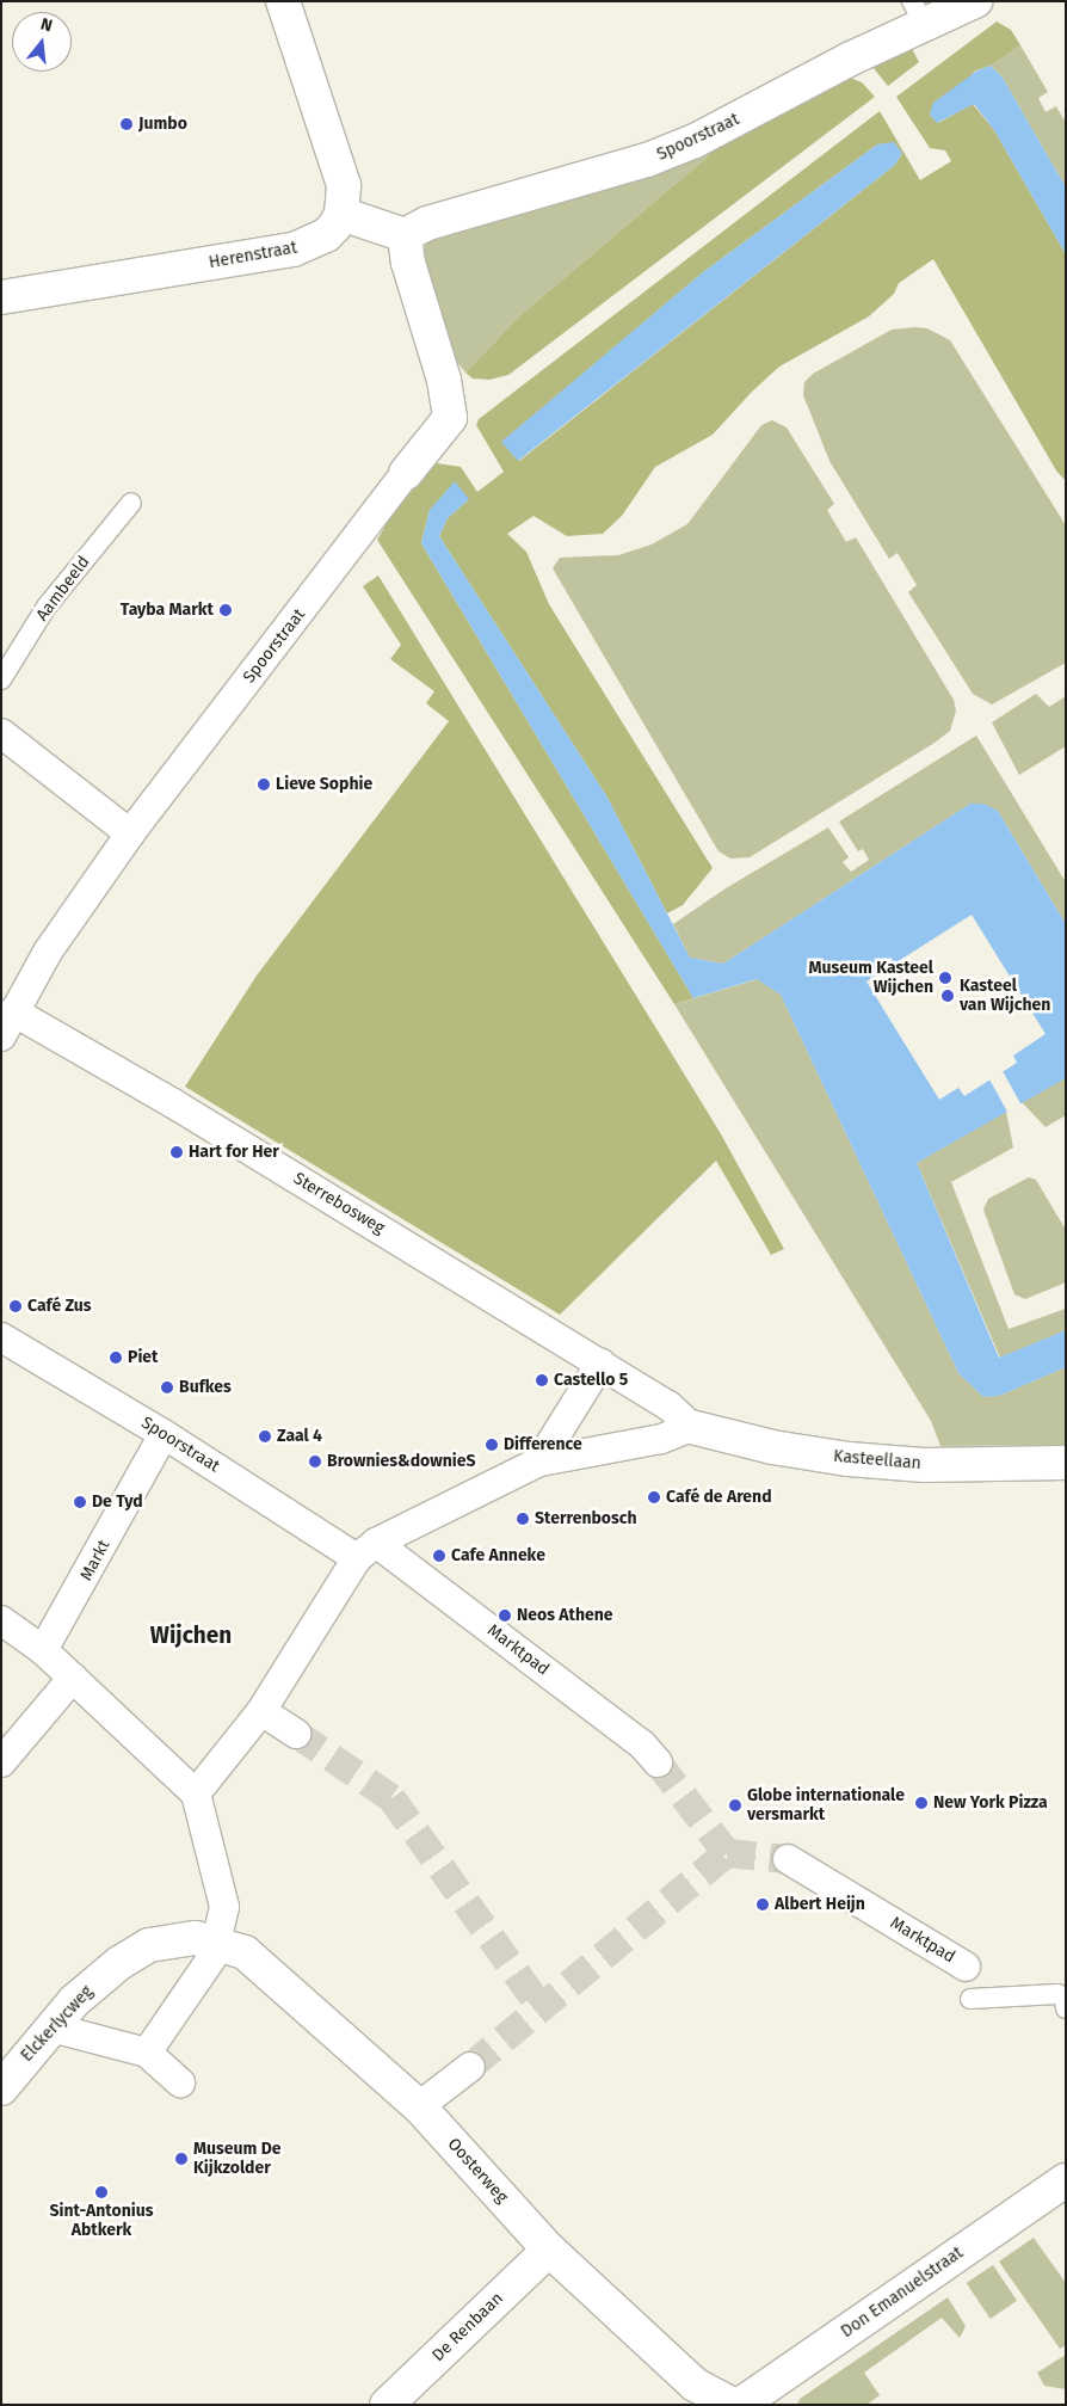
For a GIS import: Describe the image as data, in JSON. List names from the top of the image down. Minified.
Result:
{"streets":{"street":["Spoorstraat","Herenstraat","Sterrebosweg","Kasteellaan","Markt","Marktpad","Elckerlycweg","Oosterweg","Don Emanuelstraat","De Renbaan"],"lane":["Aambeeld"]},"crossings":[["Spoorstraat","Sterrebosweg"],["Spoorstraat","Markt"],["Spoorstraat","Marktpad"],["Elckerlycweg","Oosterweg"],["Oosterweg","De Renbaan"]],"districts":["Wijchen"],"places":["Jumbo","Tayba Markt","Lieve Sophie","Museum Kasteel Wijchen","Kasteel van Wijchen","Hart for Her","Café Zus","Piet","Castello 5","Bufkes","Zaal 4","Difference","Brownies&downieS","Café de Arend","De Tyd","Sterrenbosch","Cafe Anneke","Neos Athene","New York Pizza","Globe internationale versmarkt","Albert Heijn","Museum De Kijkzolder","Sint-Antonius Abtkerk"],"north":"top"}
